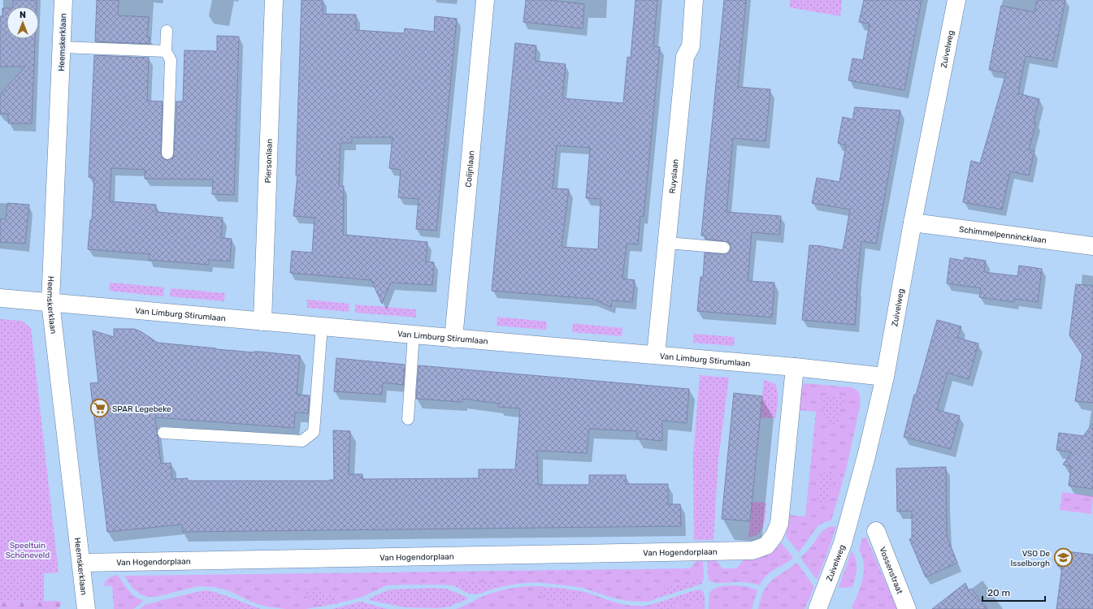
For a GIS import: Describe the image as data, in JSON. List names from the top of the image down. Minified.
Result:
{"streets":{"street":["Heemskerklaan","Zuivelweg","Piersonlaan","Colijnlaan","Ruyslaan","Schimmelpennincklaan","Van Limburg Stirumlaan","Van Hogendorplaan","Vossenstraat"]},"crossings":[["Heemskerklaan","Van Limburg Stirumlaan"],["Heemskerklaan","Van Hogendorplaan"],["Zuivelweg","Schimmelpennincklaan"],["Zuivelweg","Van Limburg Stirumlaan"],["Piersonlaan","Van Limburg Stirumlaan"],["Colijnlaan","Van Limburg Stirumlaan"],["Ruyslaan","Van Limburg Stirumlaan"],["Van Limburg Stirumlaan","Van Hogendorplaan"]],"parks":["Speeltuin Schöneveld"],"places":{"supermarket":["SPAR Legebeke"],"school or university":["VSO De Isselborgh"]},"scale_bar":"20 m","north":"top"}
